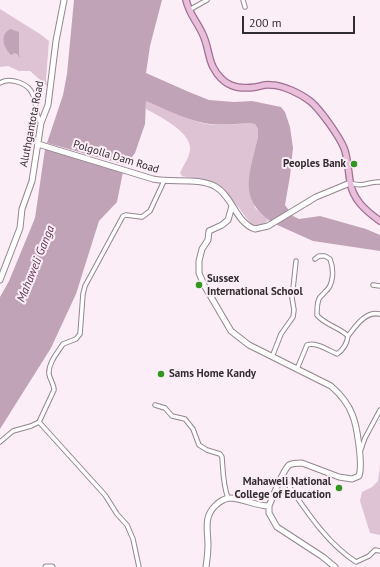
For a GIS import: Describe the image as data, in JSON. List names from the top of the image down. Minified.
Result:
{"streets":{"street":["Aluthgantota Road","Polgolla Dam Road"]},"crossings":[["Aluthgantota Road","Polgolla Dam Road"]],"water":["Mahaweli Ganga"],"places":["Peoples Bank","Sussex International School","Sams Home Kandy","Mahaweli National College of Education"],"scale_bar":"200 m"}
